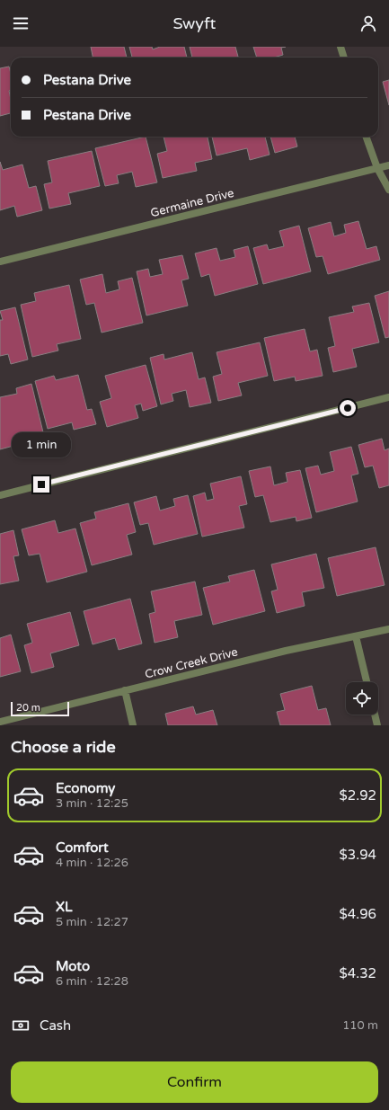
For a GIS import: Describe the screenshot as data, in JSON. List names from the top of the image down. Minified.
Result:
{"streets":{"street":["Germaine Drive","Crow Creek Drive"]},"scale_bar":"20 m","page":{"header":"Swyft","banner":["Pestana Drive","Pestana Drive"],"bubble":"1 min","scale":"20 m","heading":"Choose a ride","list":[{"name":"Economy","note":"3 min · 12:25","value":"$2.92"},{"name":"Comfort","note":"4 min · 12:26","value":"$3.94"},{"name":"XL","note":"5 min · 12:27","value":"$4.96"},{"name":"Moto","note":"6 min · 12:28","value":"$4.32"}],"pay":["Cash","110 m"],"buttons":"Confirm"}}
